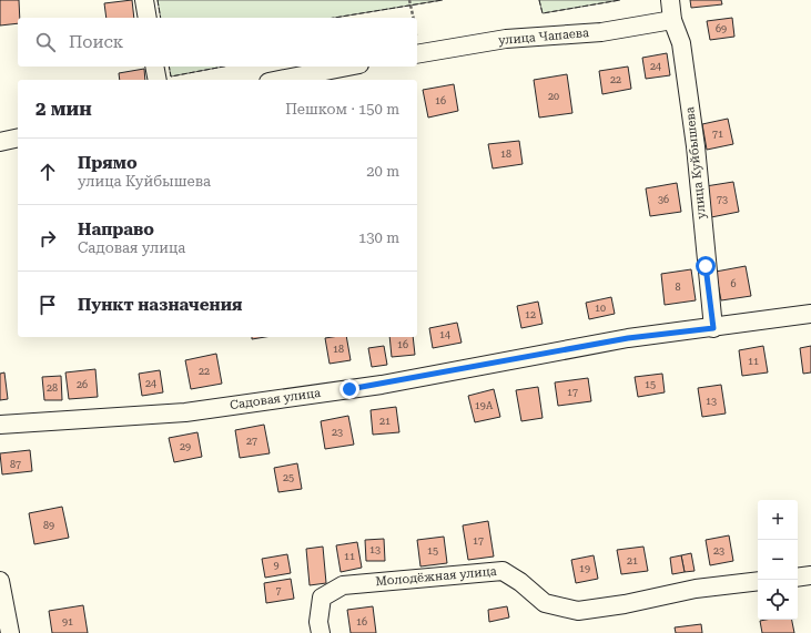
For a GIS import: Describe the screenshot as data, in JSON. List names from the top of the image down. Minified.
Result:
{"streets":{"street":["улица Чапаева","улица Куйбышева","Садовая улица","Молодёжная улица"]},"crossings":[["улица Чапаева","улица Куйбышева"],["улица Куйбышева","Садовая улица"]],"house_numbers":["69","24","22","20","16","71","18","36","73","6","8","10","12","14","16","18","11","22","24","26","15","28","17","13","19А","21","23","27","29","87","25","89","17","13","15","23","11","21","9","19","7","91","16"],"page":{"search":"Поиск","heading":["2 мин","Пешком · 150 m"],"list":[["Прямо","улица Куйбышева","20 m"],["Направо","Садовая улица","130 m"],"Пункт назначения"],"map_buttons":["+","−"]}}
